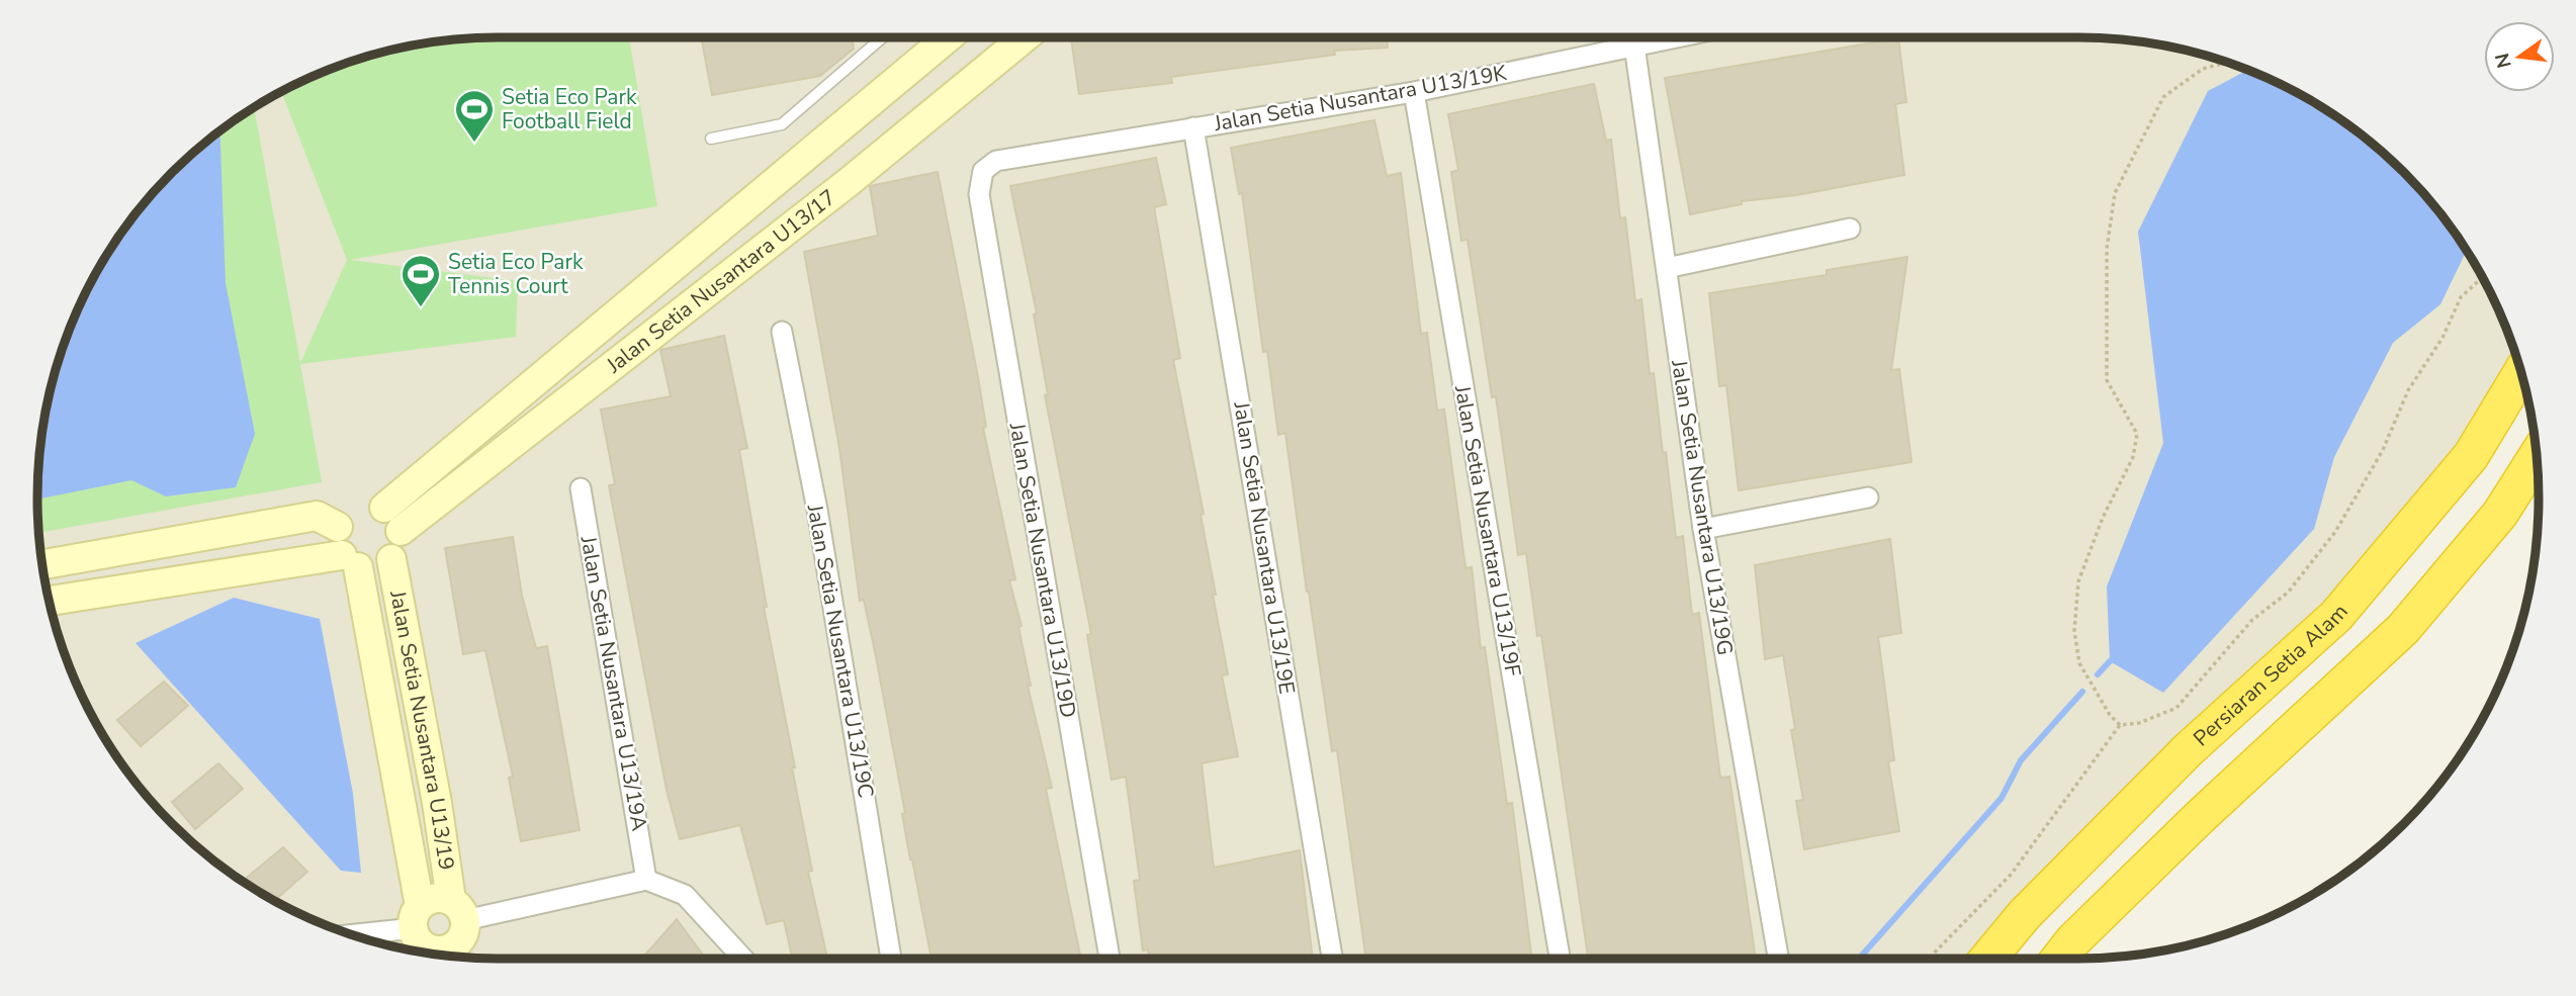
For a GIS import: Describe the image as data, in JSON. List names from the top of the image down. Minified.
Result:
{"streets":{"highway":["Persiaran Setia Alam"],"main road":["Jalan Setia Nusantara U13/17","Jalan Setia Nusantara U13/19"],"street":["Jalan Setia Nusantara U13/19K","Jalan Setia Nusantara U13/19G","Jalan Setia Nusantara U13/19F","Jalan Setia Nusantara U13/19E","Jalan Setia Nusantara U13/19D","Jalan Setia Nusantara U13/19C","Jalan Setia Nusantara U13/19A"]},"crossings":[["Jalan Setia Nusantara U13/19K","Jalan Setia Nusantara U13/19G"],["Jalan Setia Nusantara U13/19K","Jalan Setia Nusantara U13/19F"],["Jalan Setia Nusantara U13/19K","Jalan Setia Nusantara U13/19E"],["Jalan Setia Nusantara U13/19K","Jalan Setia Nusantara U13/19D"],["Jalan Setia Nusantara U13/17","Jalan Setia Nusantara U13/19"]],"places":{"sports":["Setia Eco Park Football Field","Setia Eco Park Tennis Court"]},"north":"left"}
